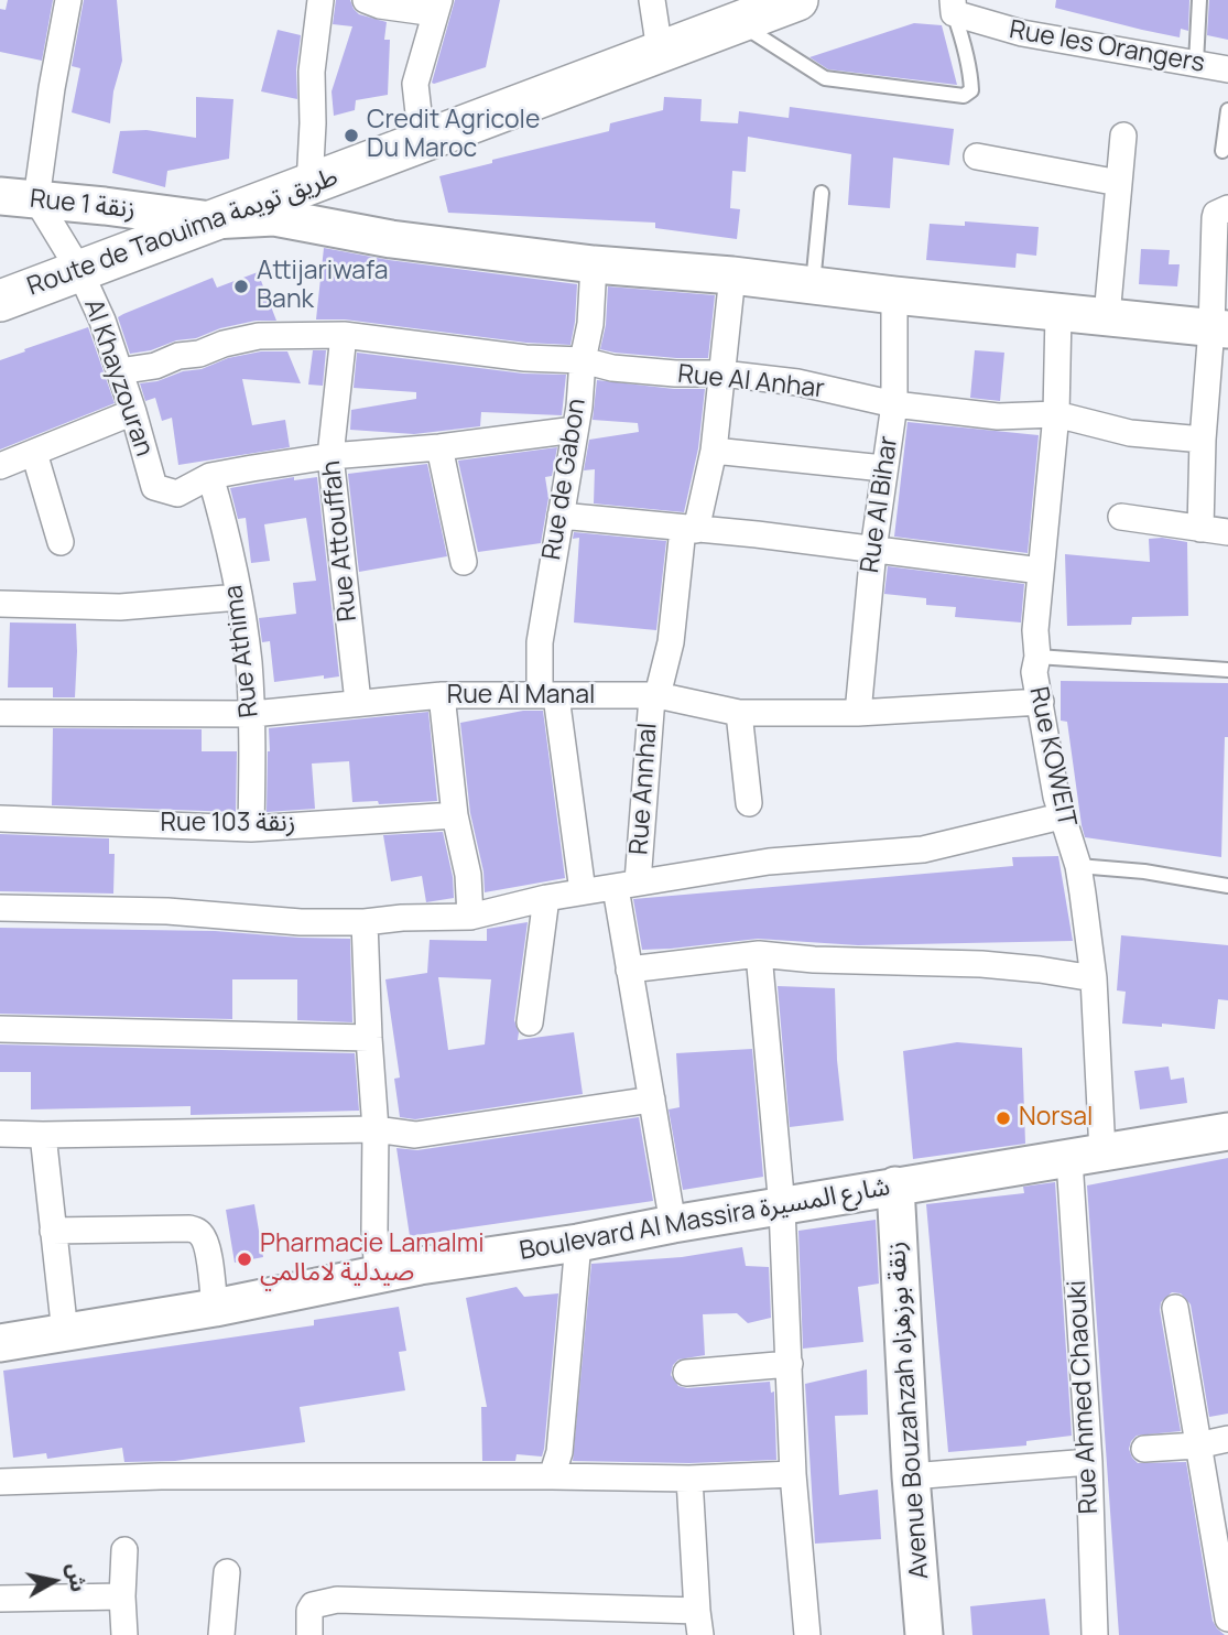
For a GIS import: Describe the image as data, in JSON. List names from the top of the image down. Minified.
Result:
{"streets":{"main road":["Route de Taouima طريق تويمة"],"street":["Rue les Orangers","Rue 1 زنقة","Al Khayzouran","Rue Al Anhar","Rue de Gabon","Rue Al Bihar","Rue Attouffah","Rue Athima","Rue Al Manal","Rue KOWEIT","Rue Annhal","Rue 103 زنقة","Boulevard Al Massira شارع المسيرة","Rue Ahmed Chaouki","Avenue Bouzahzah زنقة بوزهزاه"]},"crossings":[["Rue 1 زنقة","Route de Taouima طريق تويمة"],["Rue 1 زنقة","Al Khayzouran"],["Rue 1 زنقة","Rue de Gabon"],["Rue 1 زنقة","Rue Al Bihar"],["Rue 1 زنقة","Rue KOWEIT"],["Rue 1 زنقة","Rue Annhal"],["Route de Taouima طريق تويمة","Al Khayzouran"],["Al Khayzouran","Rue Al Anhar"],["Al Khayzouran","Rue Athima"],["Rue Al Anhar","Rue de Gabon"],["Rue Al Anhar","Rue Al Bihar"],["Rue Al Anhar","Rue Attouffah"],["Rue Al Anhar","Rue KOWEIT"],["Rue Al Anhar","Rue Annhal"],["Rue de Gabon","Rue Al Manal"],["Rue Al Bihar","Rue Al Manal"],["Rue Attouffah","Rue Al Manal"],["Rue Athima","Rue Al Manal"],["Rue Athima","Rue 103 زنقة"],["Rue Al Manal","Rue KOWEIT"],["Rue Al Manal","Rue Annhal"],["Rue KOWEIT","Boulevard Al Massira شارع المسيرة"],["Rue KOWEIT","Rue Ahmed Chaouki"],["Rue Annhal","Boulevard Al Massira شارع المسيرة"],["Boulevard Al Massira شارع المسيرة","Rue Ahmed Chaouki"],["Boulevard Al Massira شارع المسيرة","Avenue Bouzahzah زنقة بوزهزاه"]],"places":["Credit Agricole Du Maroc","Attijariwafa Bank","Norsal","Pharmacie Lamalmi صيدلية لامالمي"],"north":"right"}
